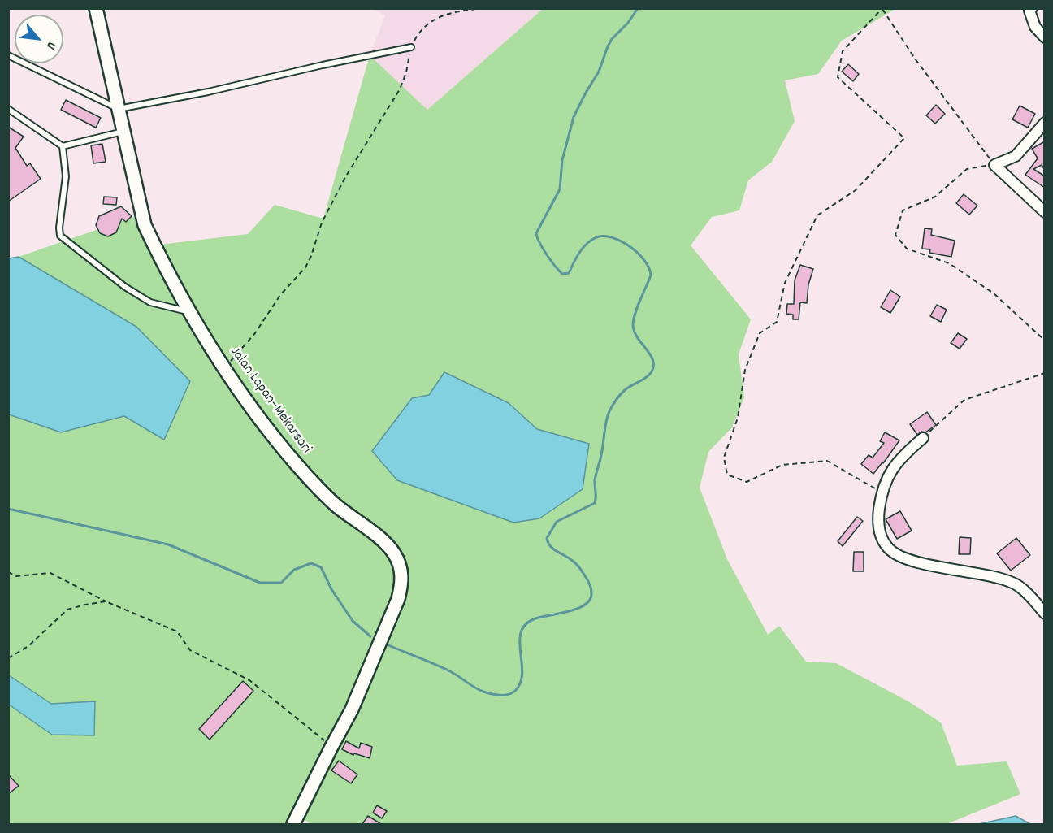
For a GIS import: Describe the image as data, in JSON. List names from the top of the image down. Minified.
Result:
{"streets":{"street":["Jalan Lapan–Mekarsari"]},"north":"bottom right"}
